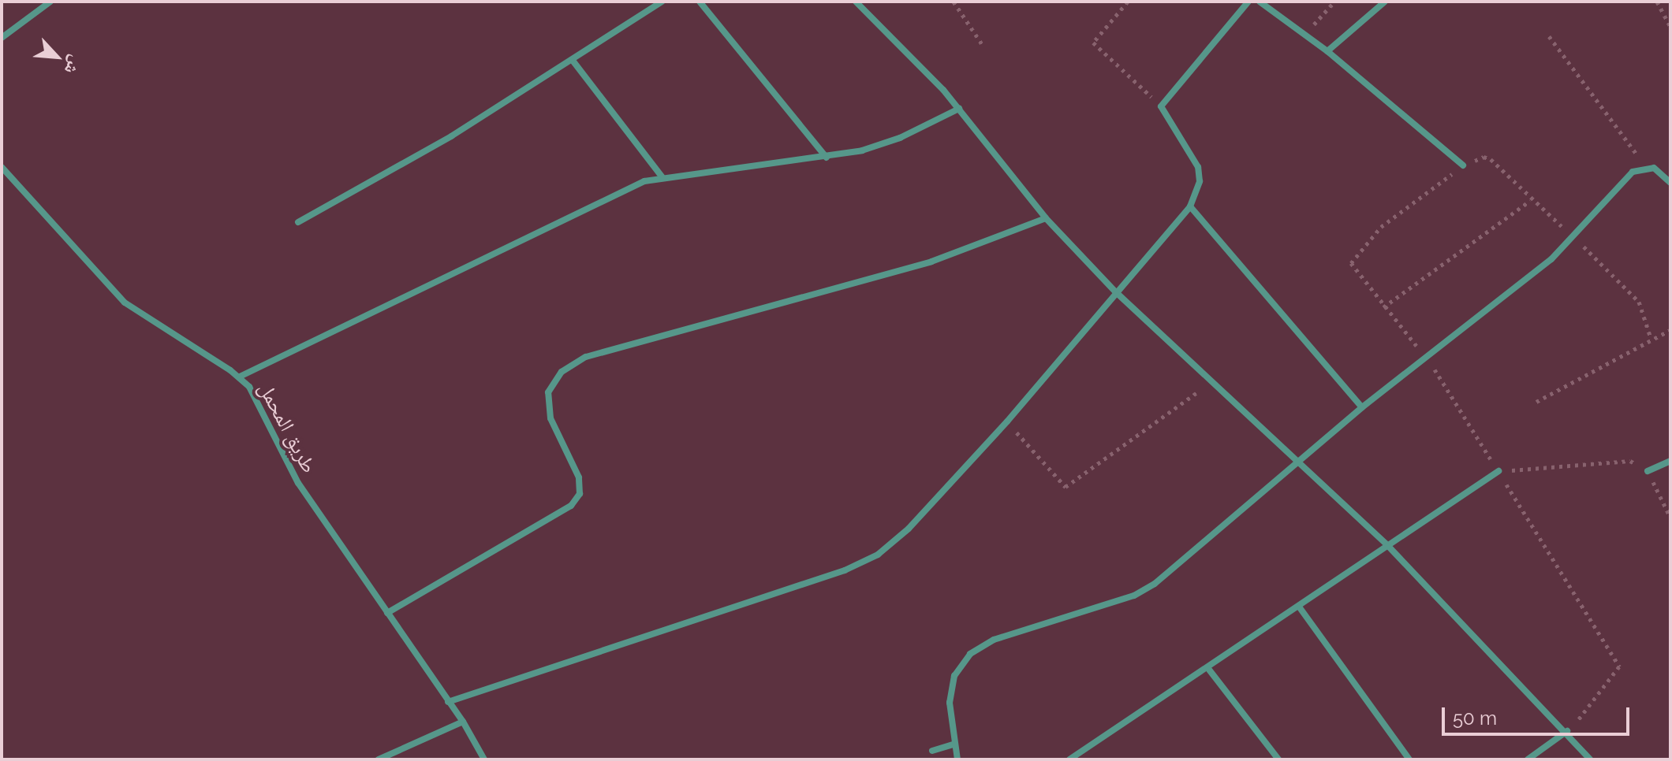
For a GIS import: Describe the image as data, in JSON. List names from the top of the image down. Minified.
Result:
{"streets":{"street":["طريق المحمل"]},"scale_bar":"50 m","north":"bottom right"}
